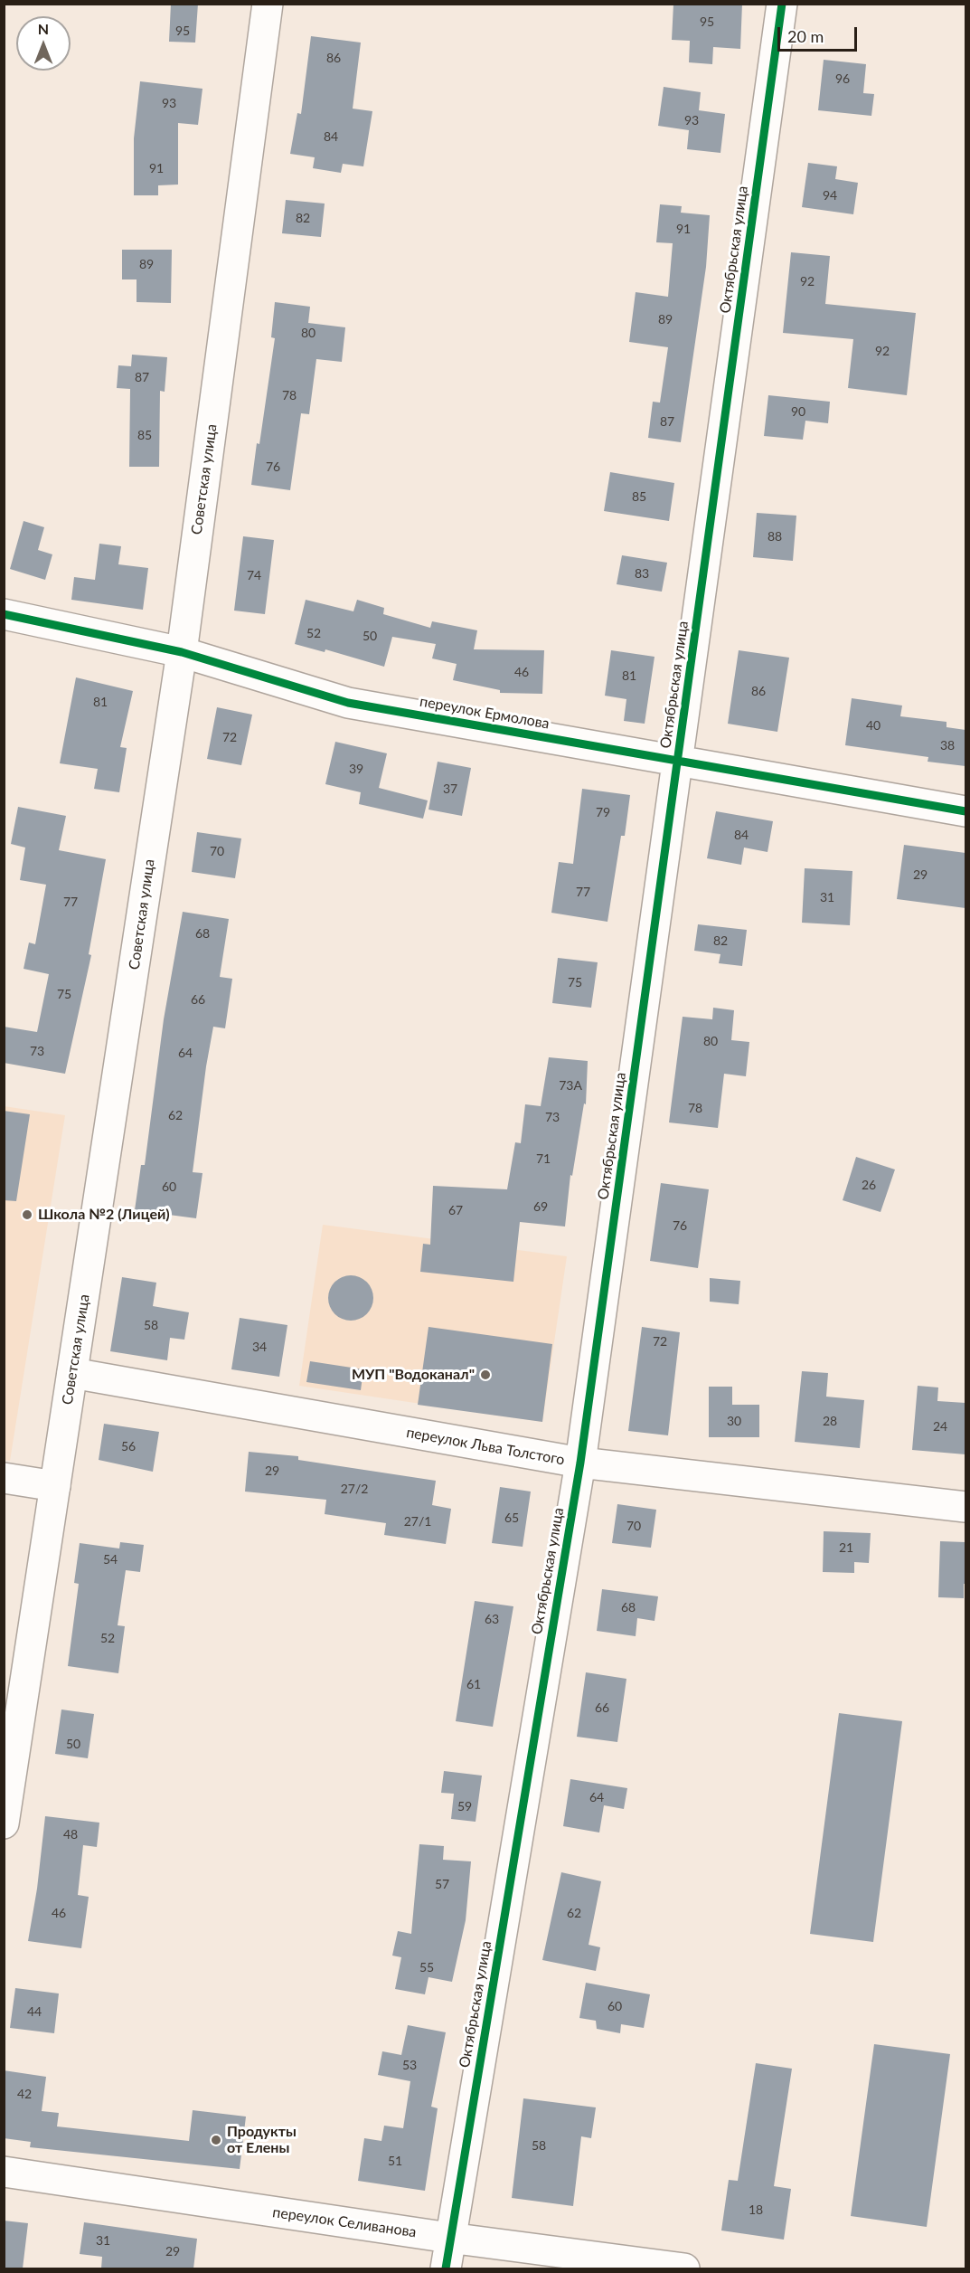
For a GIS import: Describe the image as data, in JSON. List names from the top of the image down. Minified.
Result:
{"streets":{"street":["Октябрьская улица","Советская улица","переулок Ермолова","переулок Льва Толстого","переулок Селиванова"]},"crossings":[["Октябрьская улица","переулок Ермолова"],["Октябрьская улица","переулок Льва Толстого"],["Октябрьская улица","переулок Селиванова"],["Советская улица","переулок Ермолова"],["Советская улица","переулок Льва Толстого"]],"places":["Школа №2 (Лицей)","МУП \"Водоканал\"","Продукты от Елены"],"house_numbers":["95","95","86","96","93","93","84","91","94","82","91","89","92","89","80","92","87","78","90","87","85","76","85","88","83","74","52","50","46","81","86","81","40","72","38","39","37","79","84","70","29","77","31","77","68","82","75","75","66","80","73","64","73А","78","62","73","71","26","60","69","67","76","58","72","34","30","28","24","56","29","27/2","65","27/1","70","21","54","68","63","52","61","66","50","64","59","48","57","46","62","55","60","44","53","42","58","51","18","31","29"],"scale_bar":"20 m","north":"top"}
